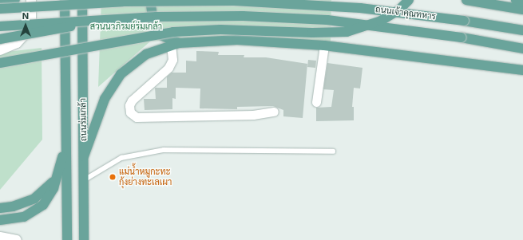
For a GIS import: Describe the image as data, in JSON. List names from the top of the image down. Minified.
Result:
{"streets":{"main road":["ถนนเจ้าคุณทหาร","ถนนร่มเกล้า"]},"parks":["สวนนวภิรมย์ร่มเกล้า"],"places":["แม่น้ำหมูกะทะ กุ้งย่างทะเลเผา"],"north":"top"}
